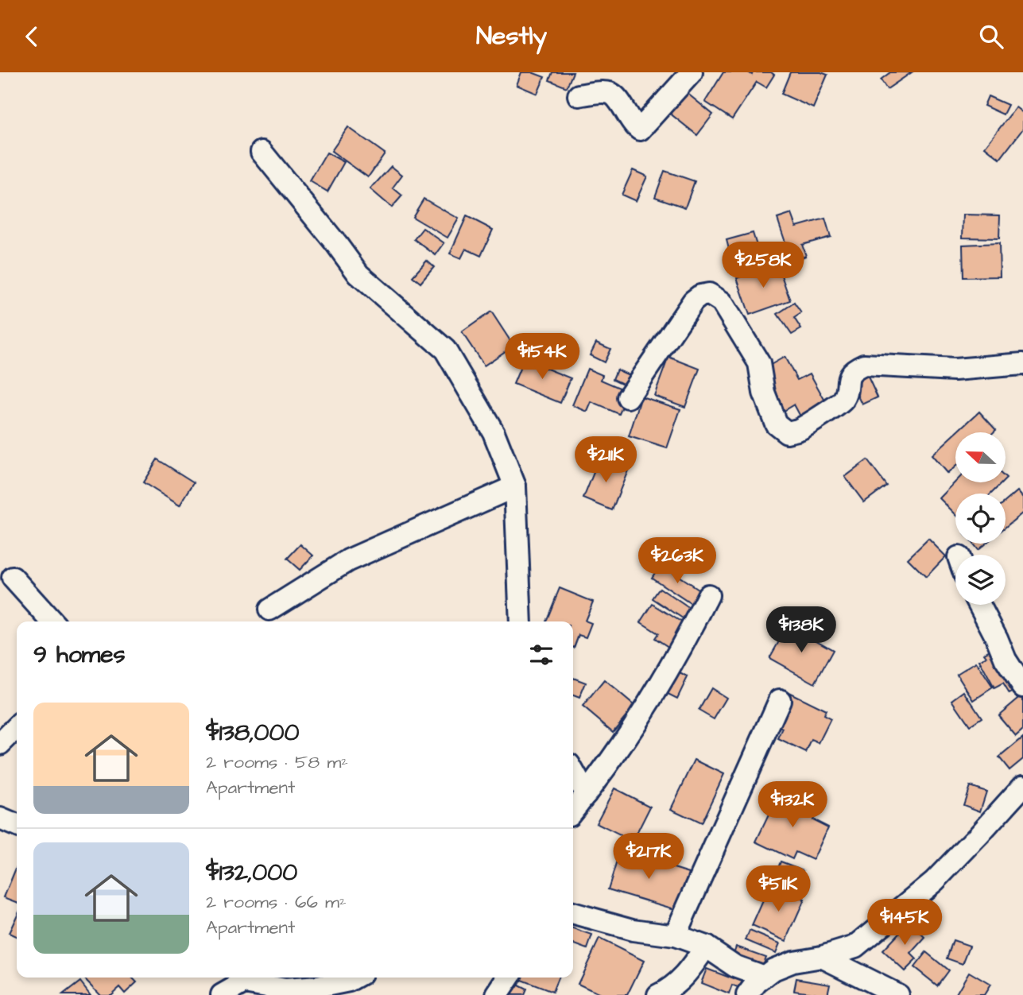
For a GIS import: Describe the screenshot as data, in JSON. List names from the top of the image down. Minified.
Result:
{"north":"left","page":{"header":"Nestly","price":["$258K","$154K","$211K","$263K","$138K","$132K","$217K","$511K","$145K"],"heading":"9 homes","list":[{"name":"$138,000","note":"2 rooms · 58 m² · Apartment"},{"name":"$132,000","note":"2 rooms · 66 m² · Apartment"}]}}
